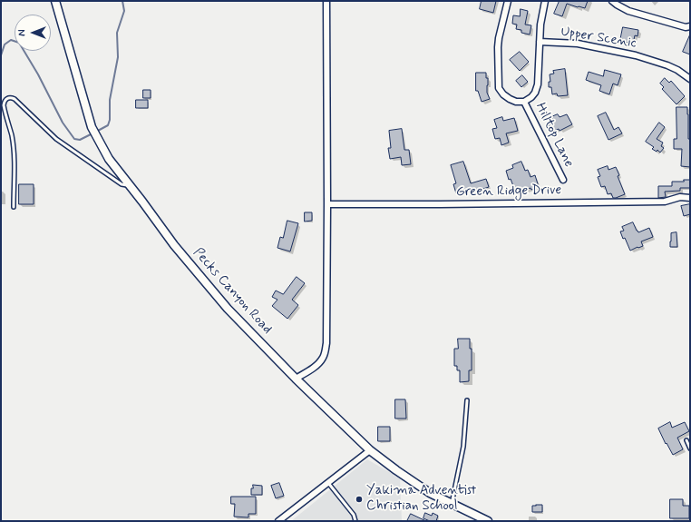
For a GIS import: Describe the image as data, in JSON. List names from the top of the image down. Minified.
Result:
{"streets":{"street":["Upper Scenic","Hilltop Lane","Green Ridge Drive","Pecks Canyon Road"]},"places":["Yakima Adventist Christian School"],"north":"left"}
